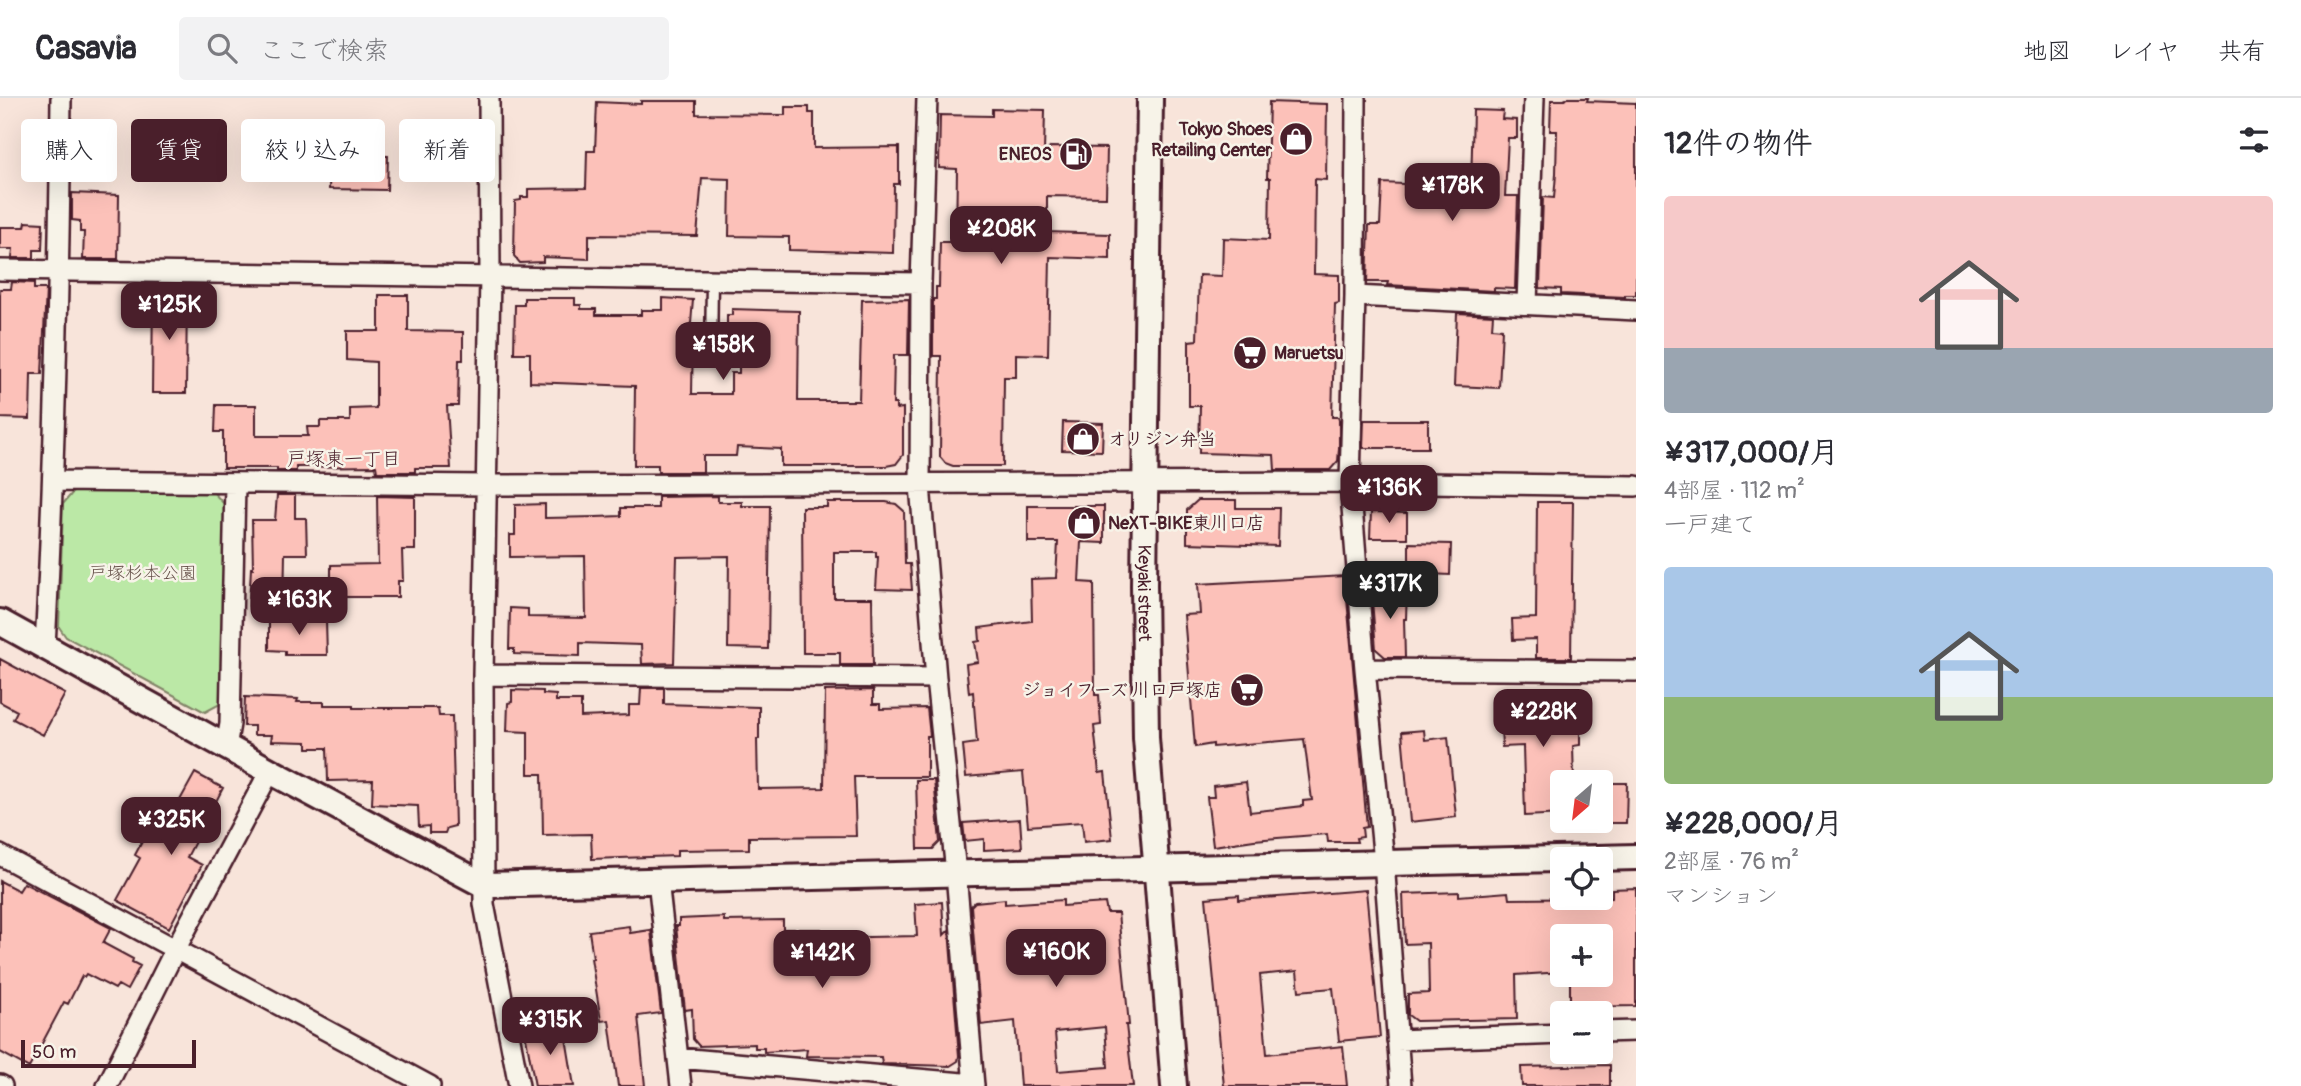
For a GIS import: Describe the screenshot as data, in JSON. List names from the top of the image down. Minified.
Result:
{"streets":{"street":["Keyaki street"]},"districts":["戸塚東一丁目"],"parks":["戸塚杉本公園"],"places":{"shop":["Tokyo Shoes Retailing Center","オリジン弁当","NeXT-BIKE東川口店"],"fuel station":["ENEOS"],"supermarket":["Maruetsu","ジョイフーズ 川口戸塚店"]},"scale_bar":"50 m","north":"bottom left","page":{"header":"Casavia","search":"ここで検索","nav":["地図","レイヤ","共有"],"heading":"12件の物件","chip":["購入","賃貸","絞り込み","新着"],"price":["¥178K","¥208K","¥125K","¥158K","¥136K","¥317K","¥163K","¥228K","¥325K","¥160K","¥142K","¥315K"],"list":[{"name":"¥317,000/月","note":"4部屋 · 112 m² · 一戸建て"},{"name":"¥228,000/月","note":"2部屋 · 76 m² · マンション"}],"map_buttons":["+","−"],"scale":"50 m"}}
